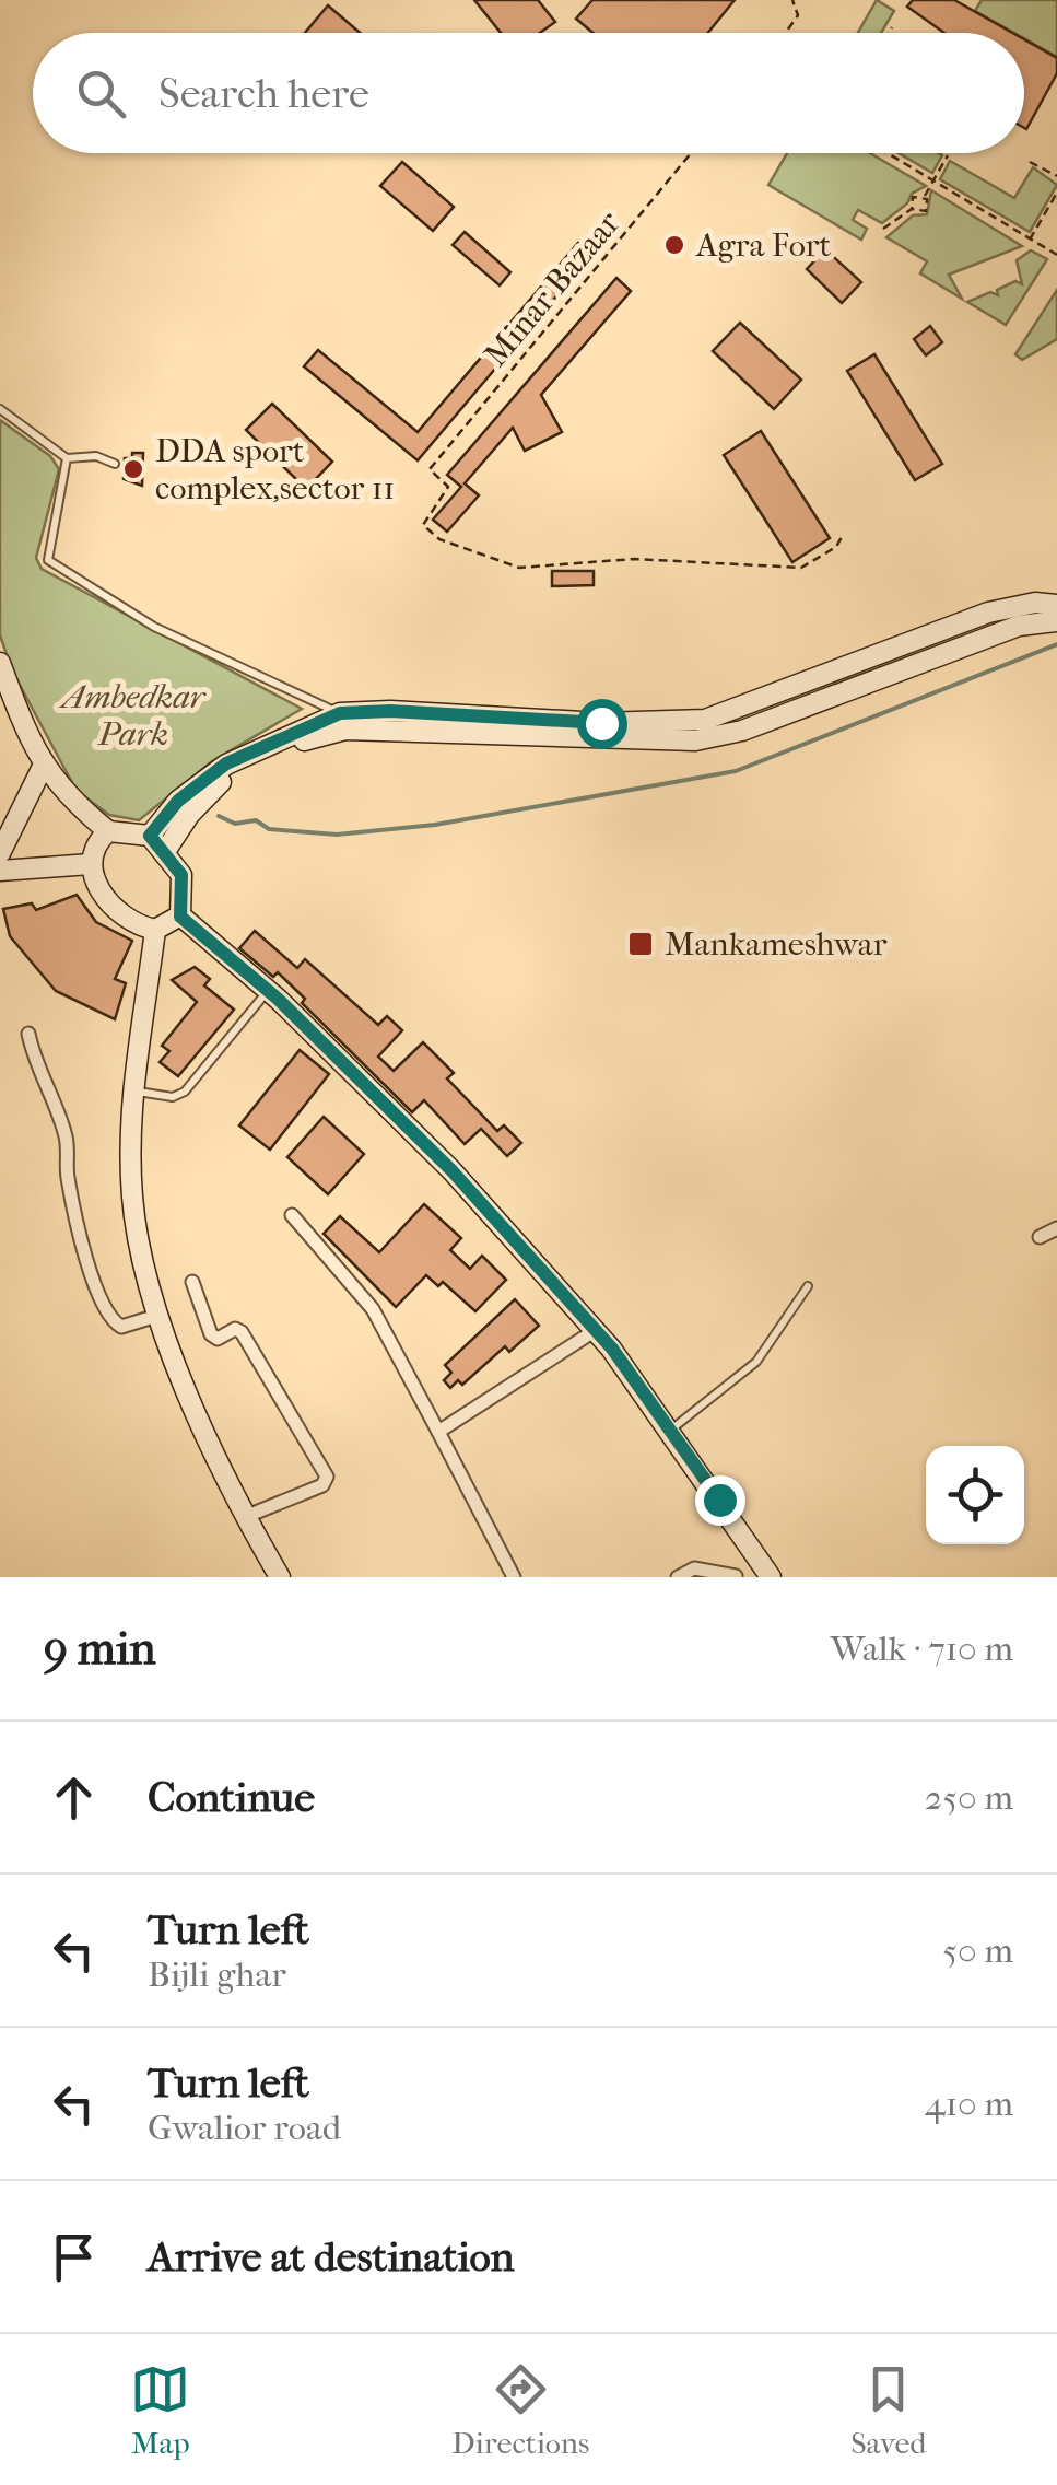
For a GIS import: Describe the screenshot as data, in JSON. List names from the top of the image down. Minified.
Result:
{"streets":{"path":["Minar Bazaar"]},"parks":["Ambedkar Park"],"places":{"other":["Agra Fort","DDA sport complex,sector 11"],"transit":["Mankameshwar"]},"page":{"search":"Search here","heading":["9 min","Walk · 710 m"],"list":[["Continue","250 m"],["Turn left","Bijli ghar","50 m"],["Turn left","Gwalior road","410 m"],"Arrive at destination"],"nav":["Map","Directions","Saved"]}}
